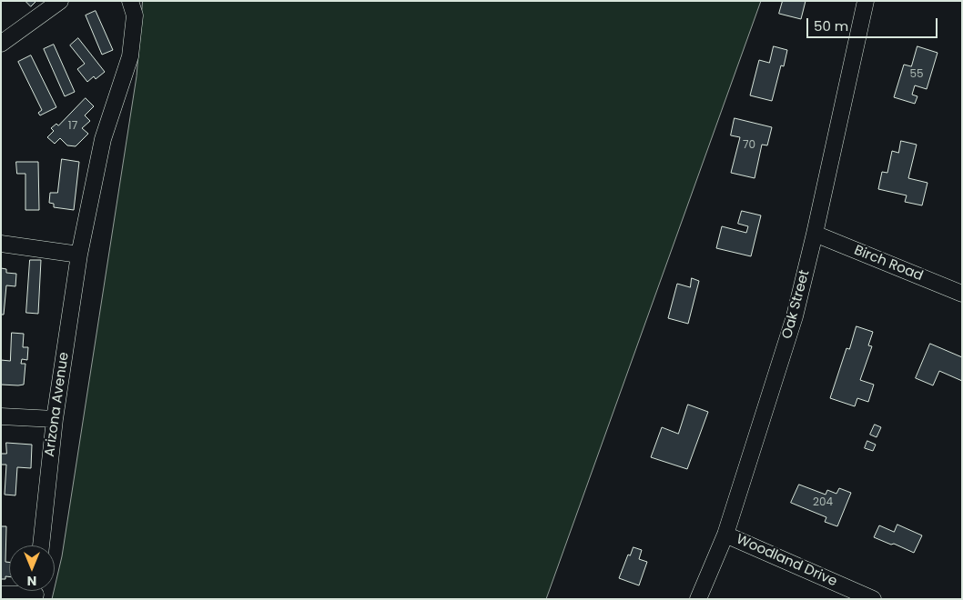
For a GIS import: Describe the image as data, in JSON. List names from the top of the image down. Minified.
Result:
{"streets":{"street":["Birch Road","Oak Street","Arizona Avenue","Woodland Drive"]},"crossings":[["Birch Road","Oak Street"],["Oak Street","Woodland Drive"]],"house_numbers":["55","17","70","204"],"scale_bar":"50 m","north":"bottom"}
